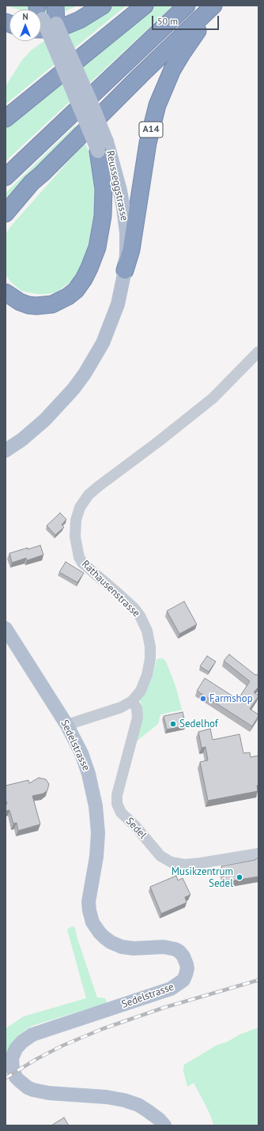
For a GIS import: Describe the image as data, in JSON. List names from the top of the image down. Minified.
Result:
{"streets":{"highway":["A14"],"main road":["Reusseggstrasse","Sedelstrasse"],"street":["Rathausenstrasse","Sedel"]},"crossings":[["A14","Reusseggstrasse"],["Rathausenstrasse","Sedelstrasse"],["Rathausenstrasse","Sedel"]],"places":["Farmshop","Sedelhof","Musikzentrum Sedel"],"scale_bar":"50 m","north":"top"}
